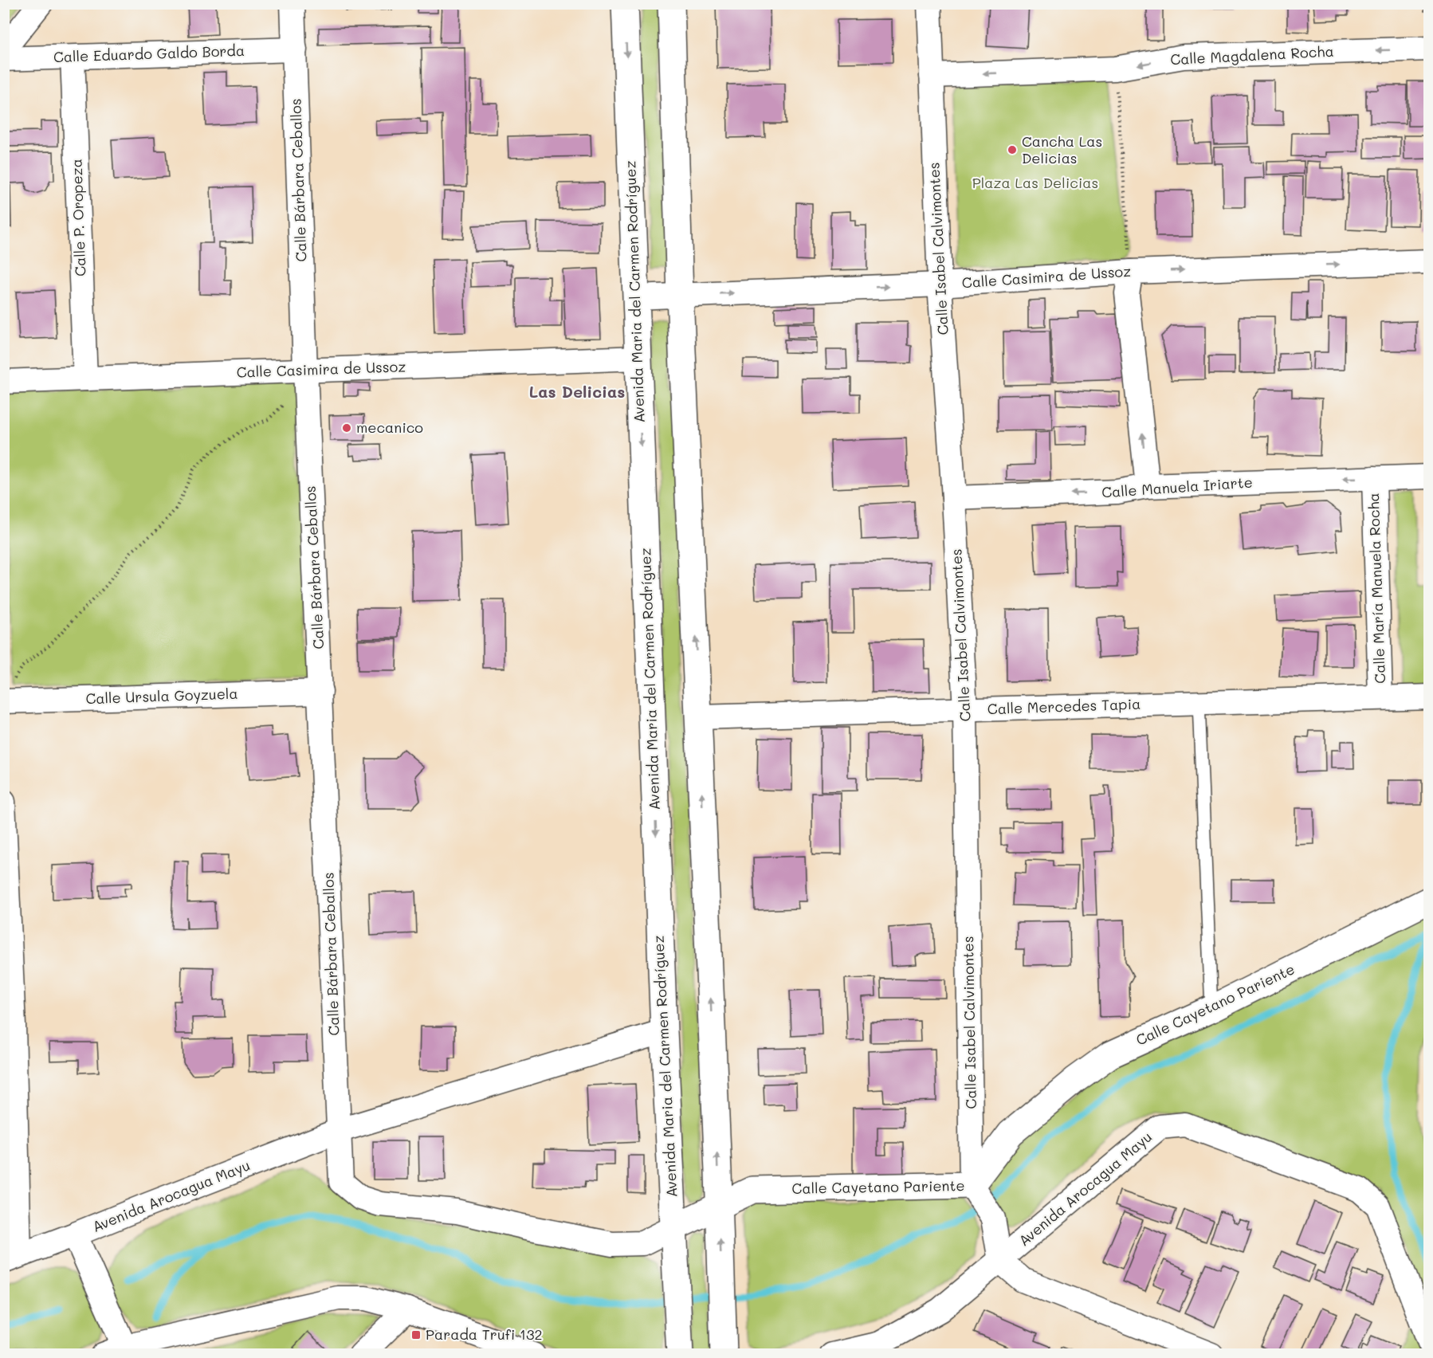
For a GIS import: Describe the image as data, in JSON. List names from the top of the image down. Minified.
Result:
{"streets":{"street":["Calle Eduardo Galdo Borda","Calle Magdalena Rocha","Calle Bárbara Ceballos","Calle P. Oropeza","Calle Isabel Calvimontes","Calle Casimira de Ussoz","Avenida Maria del Carmen Rodríguez","Calle Manuela Iriarte","Calle María Manuela Rocha","Calle Ursula Goyzuela","Calle Mercedes Tapia","Calle Cayetano Pariente","Avenida Arocagua Mayu"]},"crossings":[["Calle Eduardo Galdo Borda","Calle Bárbara Ceballos"],["Calle Eduardo Galdo Borda","Calle P. Oropeza"],["Calle Magdalena Rocha","Calle Isabel Calvimontes"],["Calle Bárbara Ceballos","Calle Casimira de Ussoz"],["Calle Bárbara Ceballos","Calle Ursula Goyzuela"],["Calle Bárbara Ceballos","Calle Cayetano Pariente"],["Calle Bárbara Ceballos","Avenida Arocagua Mayu"],["Calle P. Oropeza","Calle Casimira de Ussoz"],["Calle Isabel Calvimontes","Calle Casimira de Ussoz"],["Calle Isabel Calvimontes","Calle Manuela Iriarte"],["Calle Isabel Calvimontes","Calle Mercedes Tapia"],["Calle Isabel Calvimontes","Calle Cayetano Pariente"],["Calle Casimira de Ussoz","Avenida Maria del Carmen Rodríguez"],["Avenida Maria del Carmen Rodríguez","Calle Cayetano Pariente"],["Avenida Maria del Carmen Rodríguez","Avenida Arocagua Mayu"],["Calle Manuela Iriarte","Calle María Manuela Rocha"],["Calle María Manuela Rocha","Calle Mercedes Tapia"],["Calle Cayetano Pariente","Avenida Arocagua Mayu"]],"one_way":["Calle Magdalena Rocha","Calle Casimira de Ussoz","Calle Manuela Iriarte"],"districts":["Las Delicias"],"parks":["Plaza Las Delicias"],"places":{"other":["Cancha Las Delicias","mecanico"],"transit":["Parada Trufi 132"]}}
